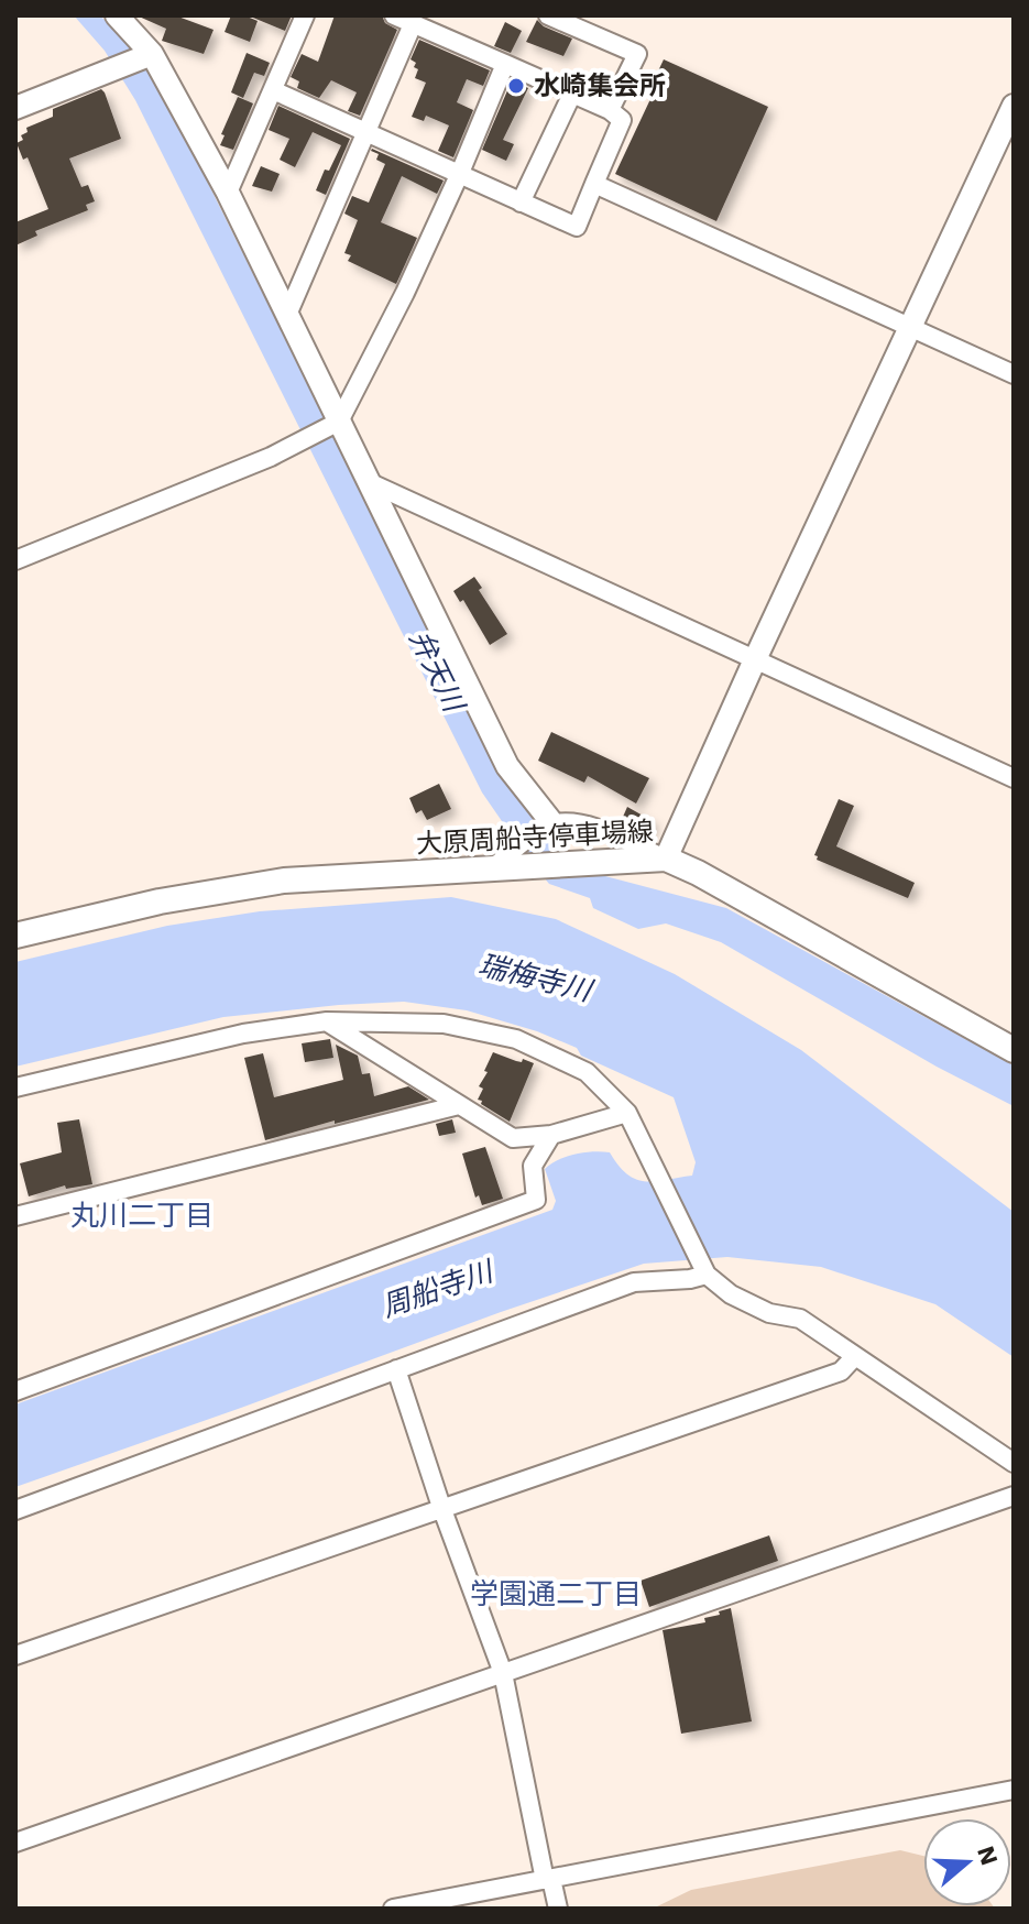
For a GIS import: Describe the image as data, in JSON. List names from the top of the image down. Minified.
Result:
{"streets":{"main road":["大原周船寺停車場線"]},"districts":["丸川二丁目","学園通二丁目"],"water":["弁天川","瑞梅寺川","周船寺川"],"places":["水崎集会所"],"north":"right"}
